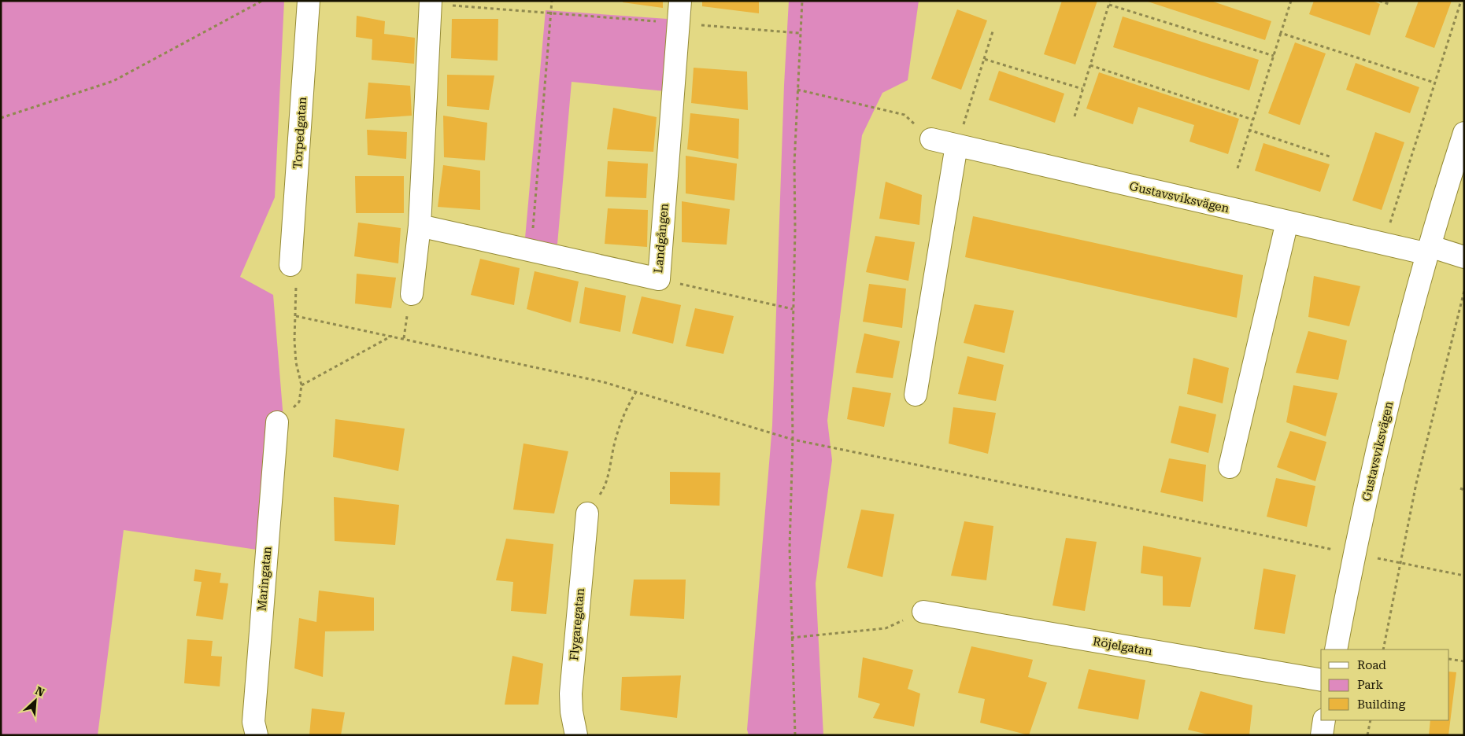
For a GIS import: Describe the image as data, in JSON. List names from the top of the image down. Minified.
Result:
{"streets":{"street":["Torpedgatan","Gustavsviksvägen","Landgången","Maringatan","Flygaregatan","Röjelgatan"]},"legend":["Road","Park","Building"],"north":"top right"}
